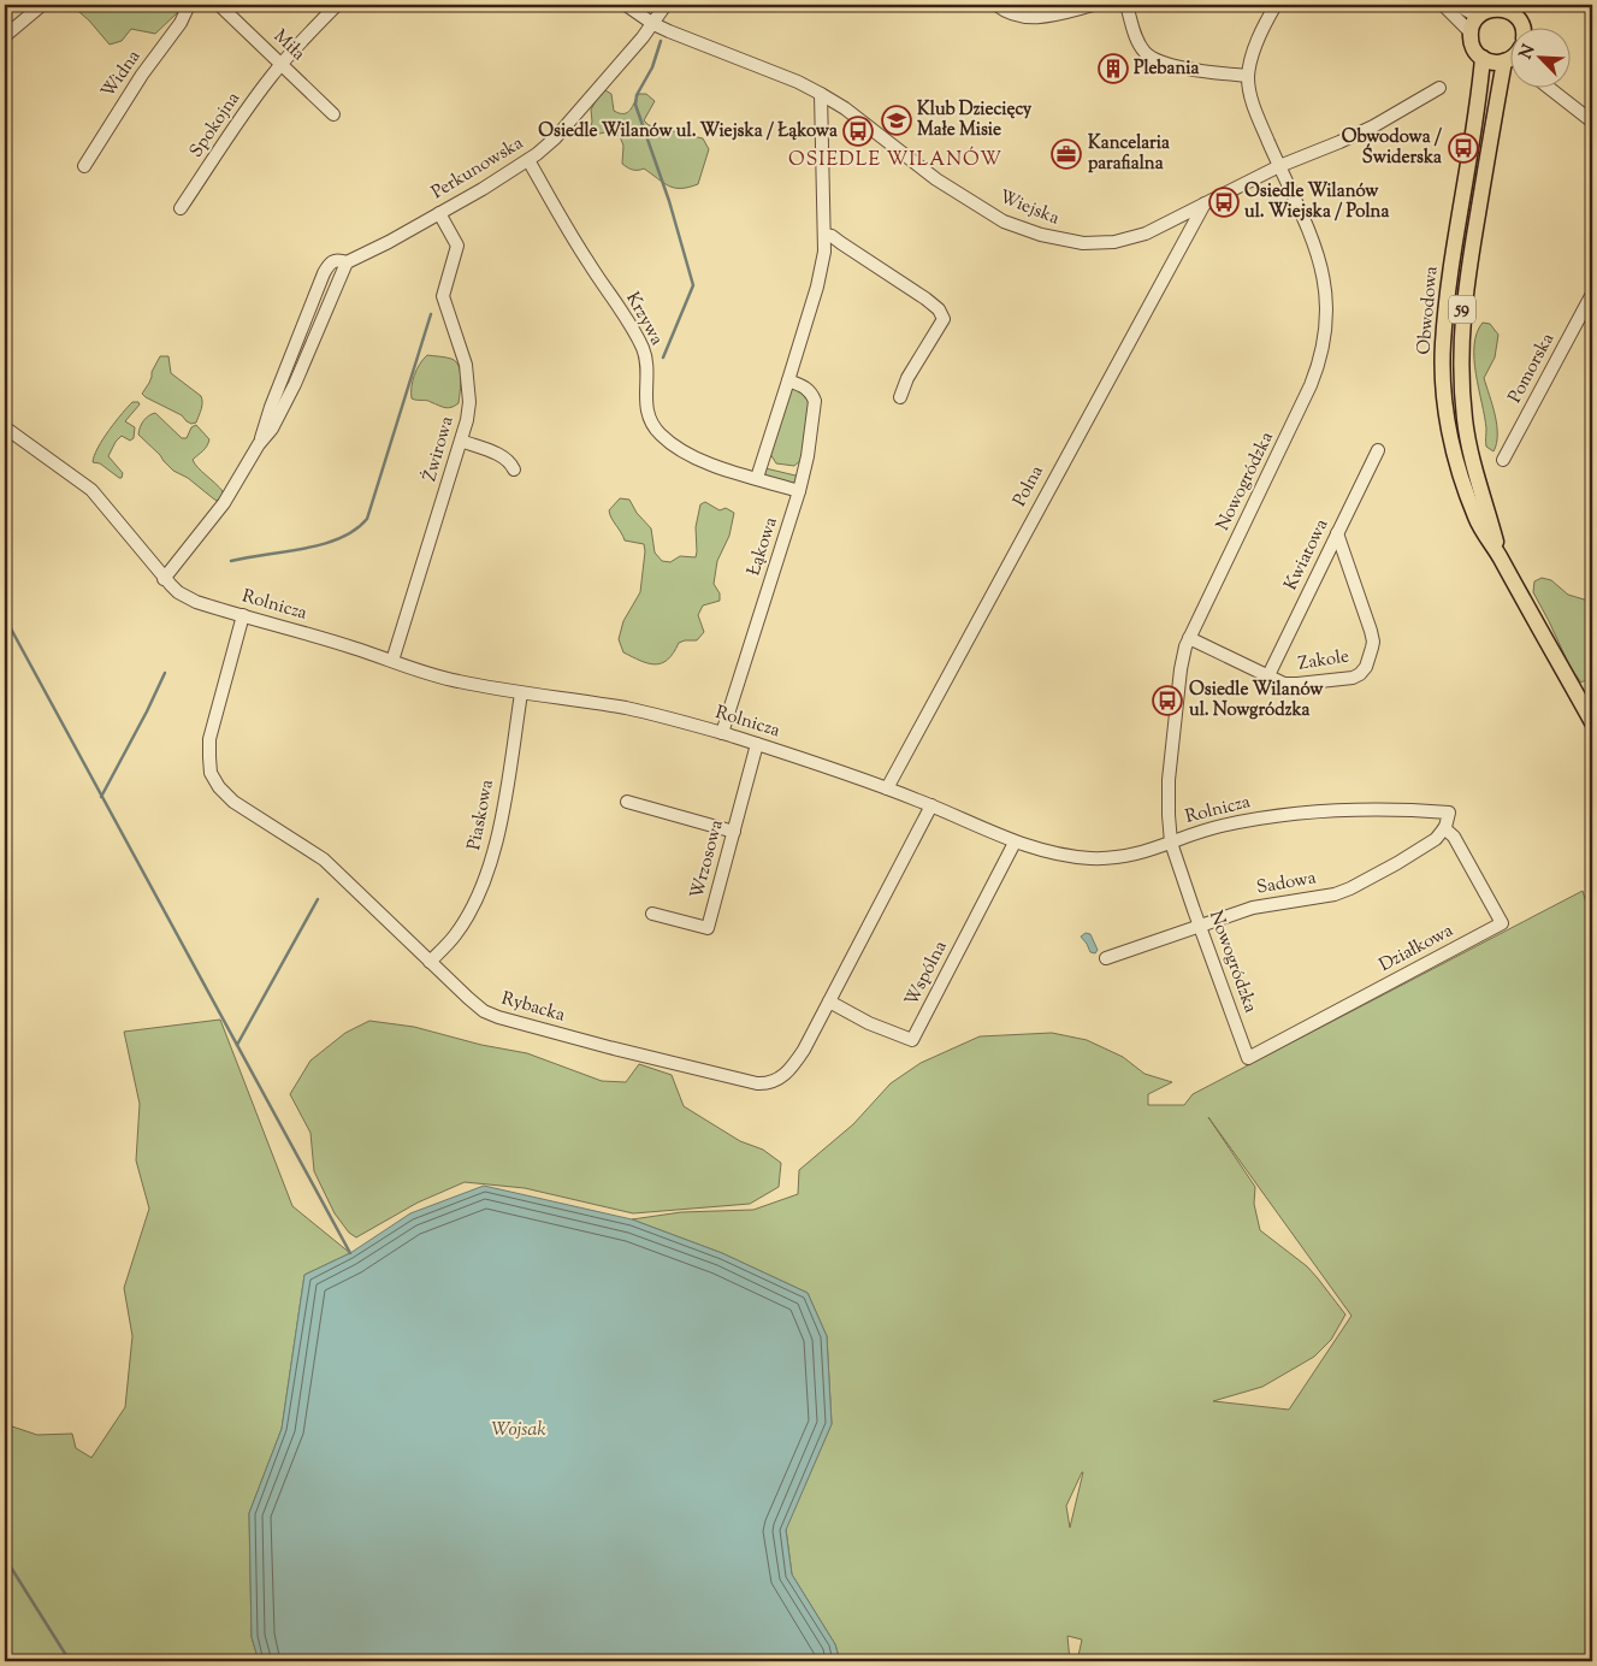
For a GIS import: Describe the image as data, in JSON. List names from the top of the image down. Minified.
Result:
{"streets":{"main road":["59","Obwodowa"],"street":["Miła","Widna","Spokojna","Perkunowska","Wiejska","Krzywa","Pomorska","Żwirowa","Nowogródzka","Polna","Łąkowa","Kwiatowa","Rolnicza","Zakole","Piaskowa","Wrzosowa","Sadowa","Działkowa","Wspólna","Rybacka"]},"crossings":[["Miła","Spokojna"],["Perkunowska","Wiejska"],["Perkunowska","Krzywa"],["Perkunowska","Żwirowa"],["Perkunowska","Rolnicza"],["Wiejska","Nowogródzka"],["Wiejska","Polna"],["Krzywa","Łąkowa"],["Żwirowa","Rolnicza"],["Nowogródzka","Rolnicza"],["Nowogródzka","Zakole"],["Nowogródzka","Sadowa"],["Nowogródzka","Działkowa"],["Polna","Rolnicza"],["Łąkowa","Rolnicza"],["Kwiatowa","Zakole"],["Rolnicza","Piaskowa"],["Rolnicza","Wrzosowa"],["Rolnicza","Sadowa"],["Rolnicza","Działkowa"],["Rolnicza","Wspólna"],["Rolnicza","Rybacka"],["Piaskowa","Rybacka"],["Sadowa","Działkowa"],["Wspólna","Rybacka"]],"districts":["OSIEDLE WILANÓW"],"water":["Wojsak"],"places":{"building":["Plebania"],"school or university":["Klub Dziecięcy Małe Misie"],"bus stop":["Osiedle Wilanów ul. Wiejska / Łąkowa","Obwodowa / Świderska","Osiedle Wilanów ul. Wiejska / Polna","Osiedle Wilanów ul. Nowgródzka"],"office":["Kancelaria parafialna"]},"north":"top left"}
